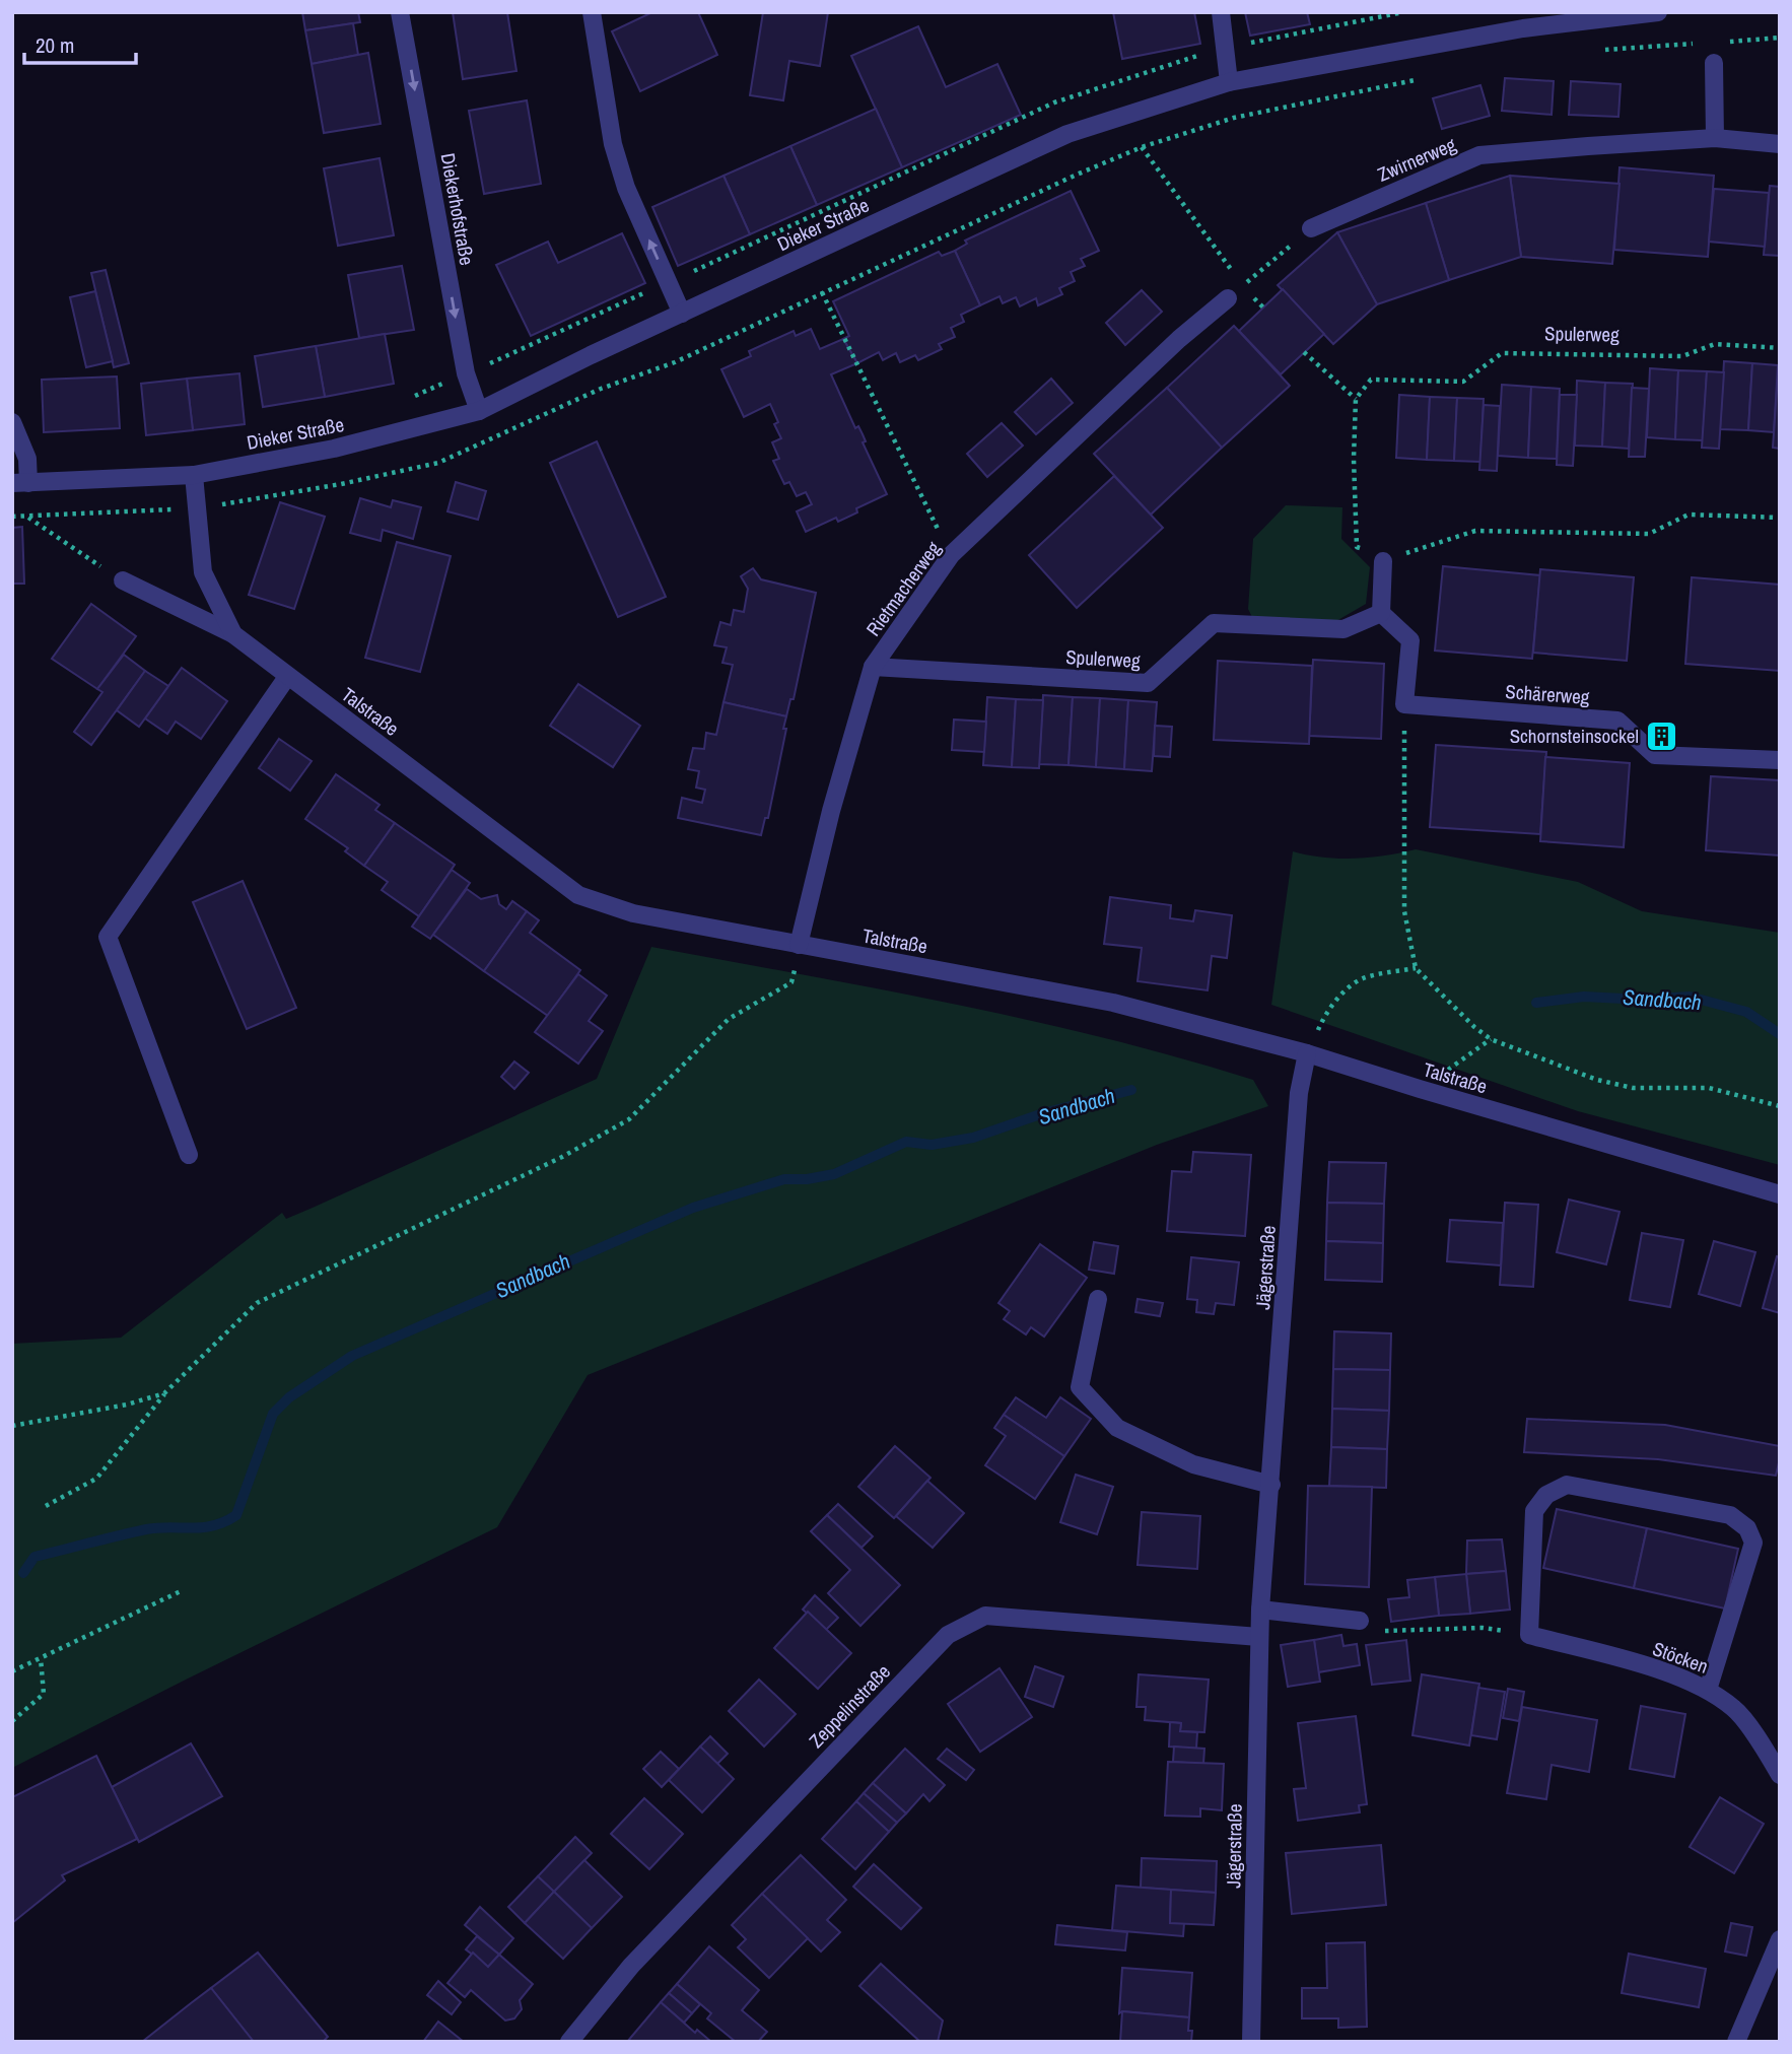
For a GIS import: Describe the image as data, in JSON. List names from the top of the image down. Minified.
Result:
{"streets":{"street":["Zwirnerweg","Diekerhofstraße","Dieker Straße","Spulerweg","Rietmacherweg","Schärerweg","Talstraße","Jägerstraße","Stöcken","Zeppelinstraße"]},"crossings":[["Diekerhofstraße","Dieker Straße"],["Dieker Straße","Talstraße"],["Spulerweg","Rietmacherweg"],["Rietmacherweg","Talstraße"],["Talstraße","Jägerstraße"],["Jägerstraße","Zeppelinstraße"]],"one_way":["Diekerhofstraße"],"water":["Sandbach"],"places":{"building":["Schornsteinsockel"]},"scale_bar":"20 m"}
